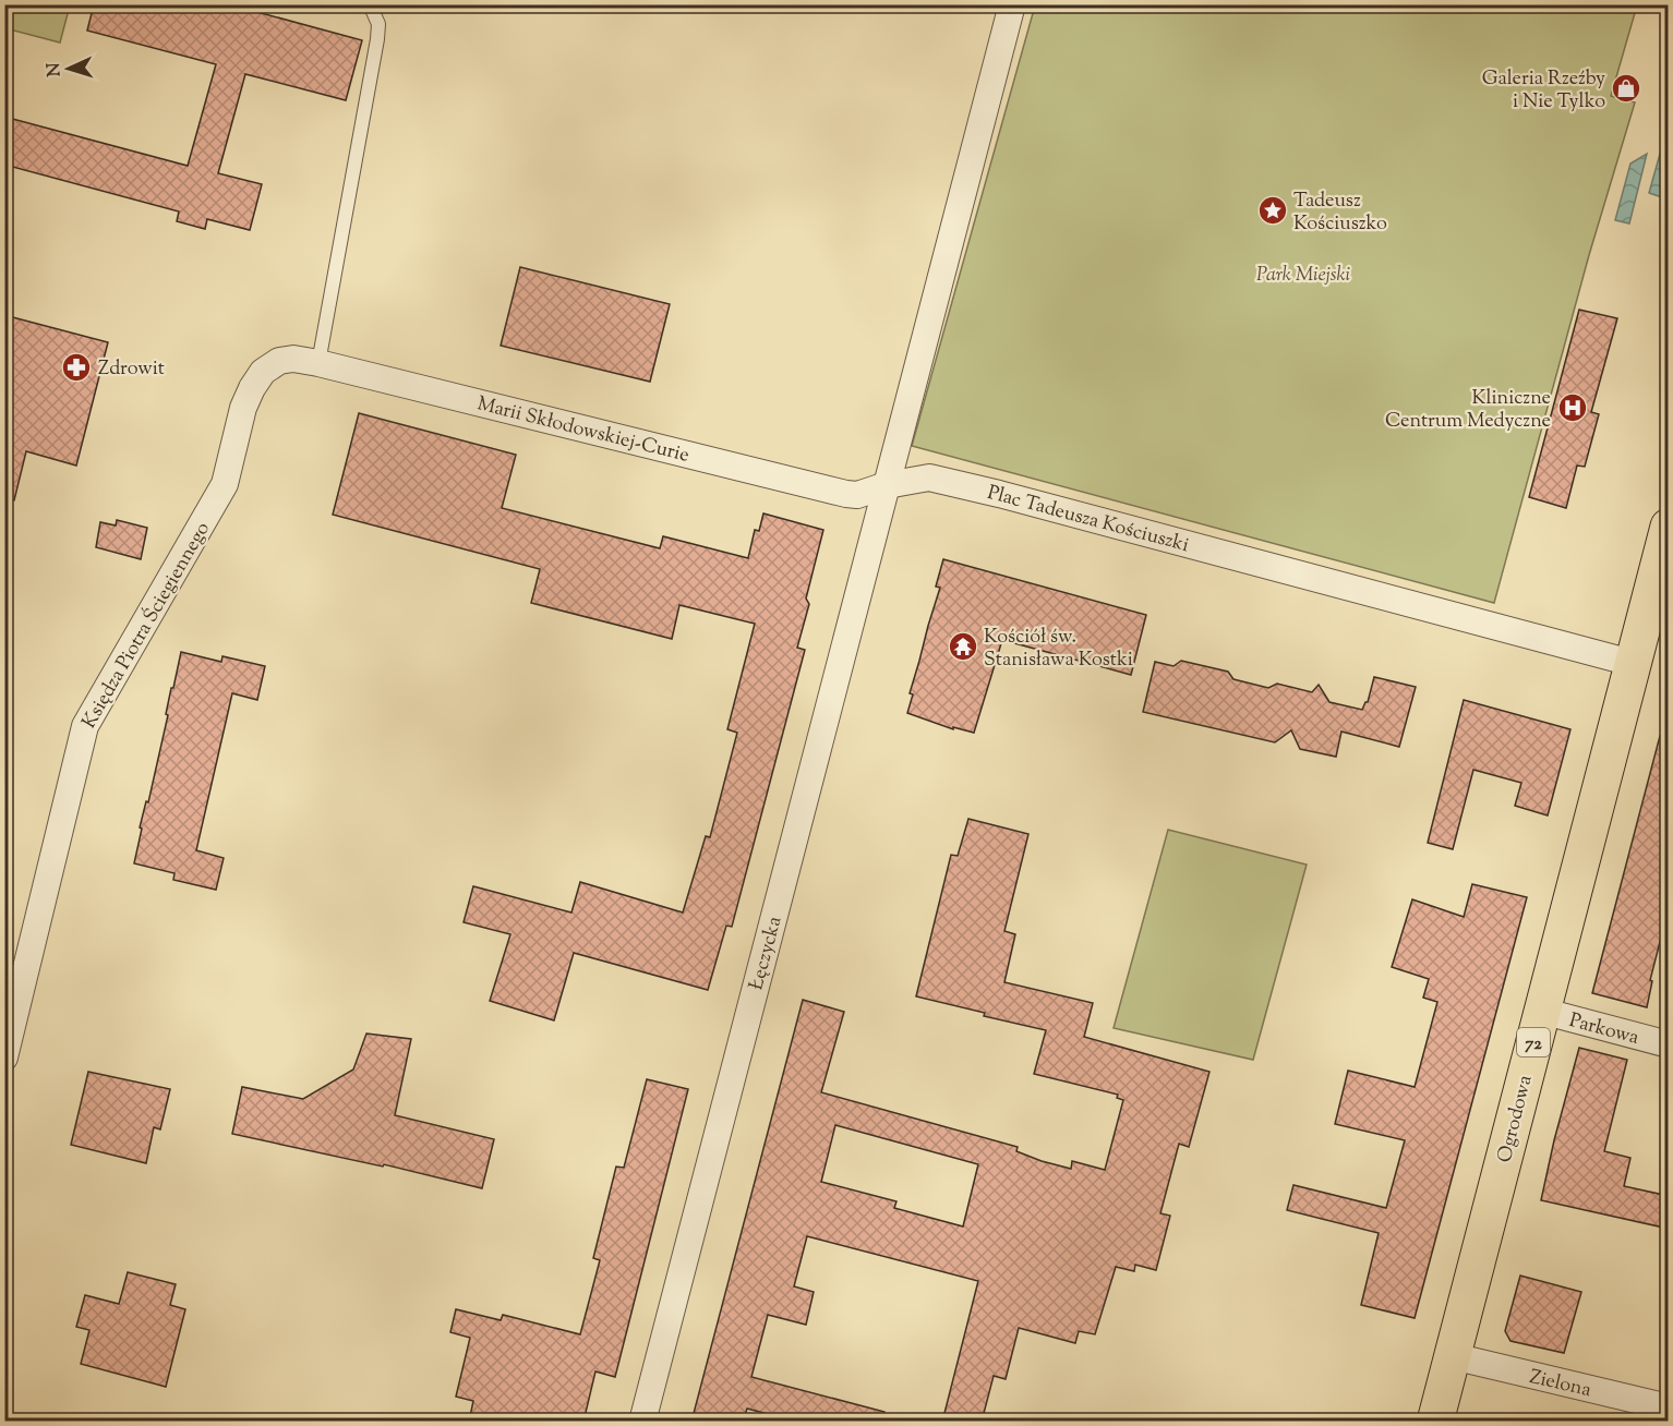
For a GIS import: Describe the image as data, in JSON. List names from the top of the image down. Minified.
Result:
{"streets":{"main road":["72","Ogrodowa"],"street":["Marii Skłodowskiej-Curie","Plac Tadeusza Kościuszki","Księdza Piotra Ściegiennego","Łęczycka","Parkowa","Zielona"]},"crossings":[["Marii Skłodowskiej-Curie","Plac Tadeusza Kościuszki"],["Marii Skłodowskiej-Curie","Księdza Piotra Ściegiennego"],["Marii Skłodowskiej-Curie","Łęczycka"],["Plac Tadeusza Kościuszki","Łęczycka"],["Plac Tadeusza Kościuszki","72"],["Plac Tadeusza Kościuszki","Ogrodowa"],["Parkowa","Ogrodowa"],["72","Ogrodowa"],["Ogrodowa","Zielona"]],"parks":["Park Miejski"],"places":{"shop":["Galeria Rzeźby i Nie Tylko"],"place":["Tadeusz Kościuszko"],"pharmacy":["Zdrowit"],"hospital":["Kliniczne Centrum Medyczne"],"temple":["Kościół św. Stanisława Kostki"]},"north":"left"}
